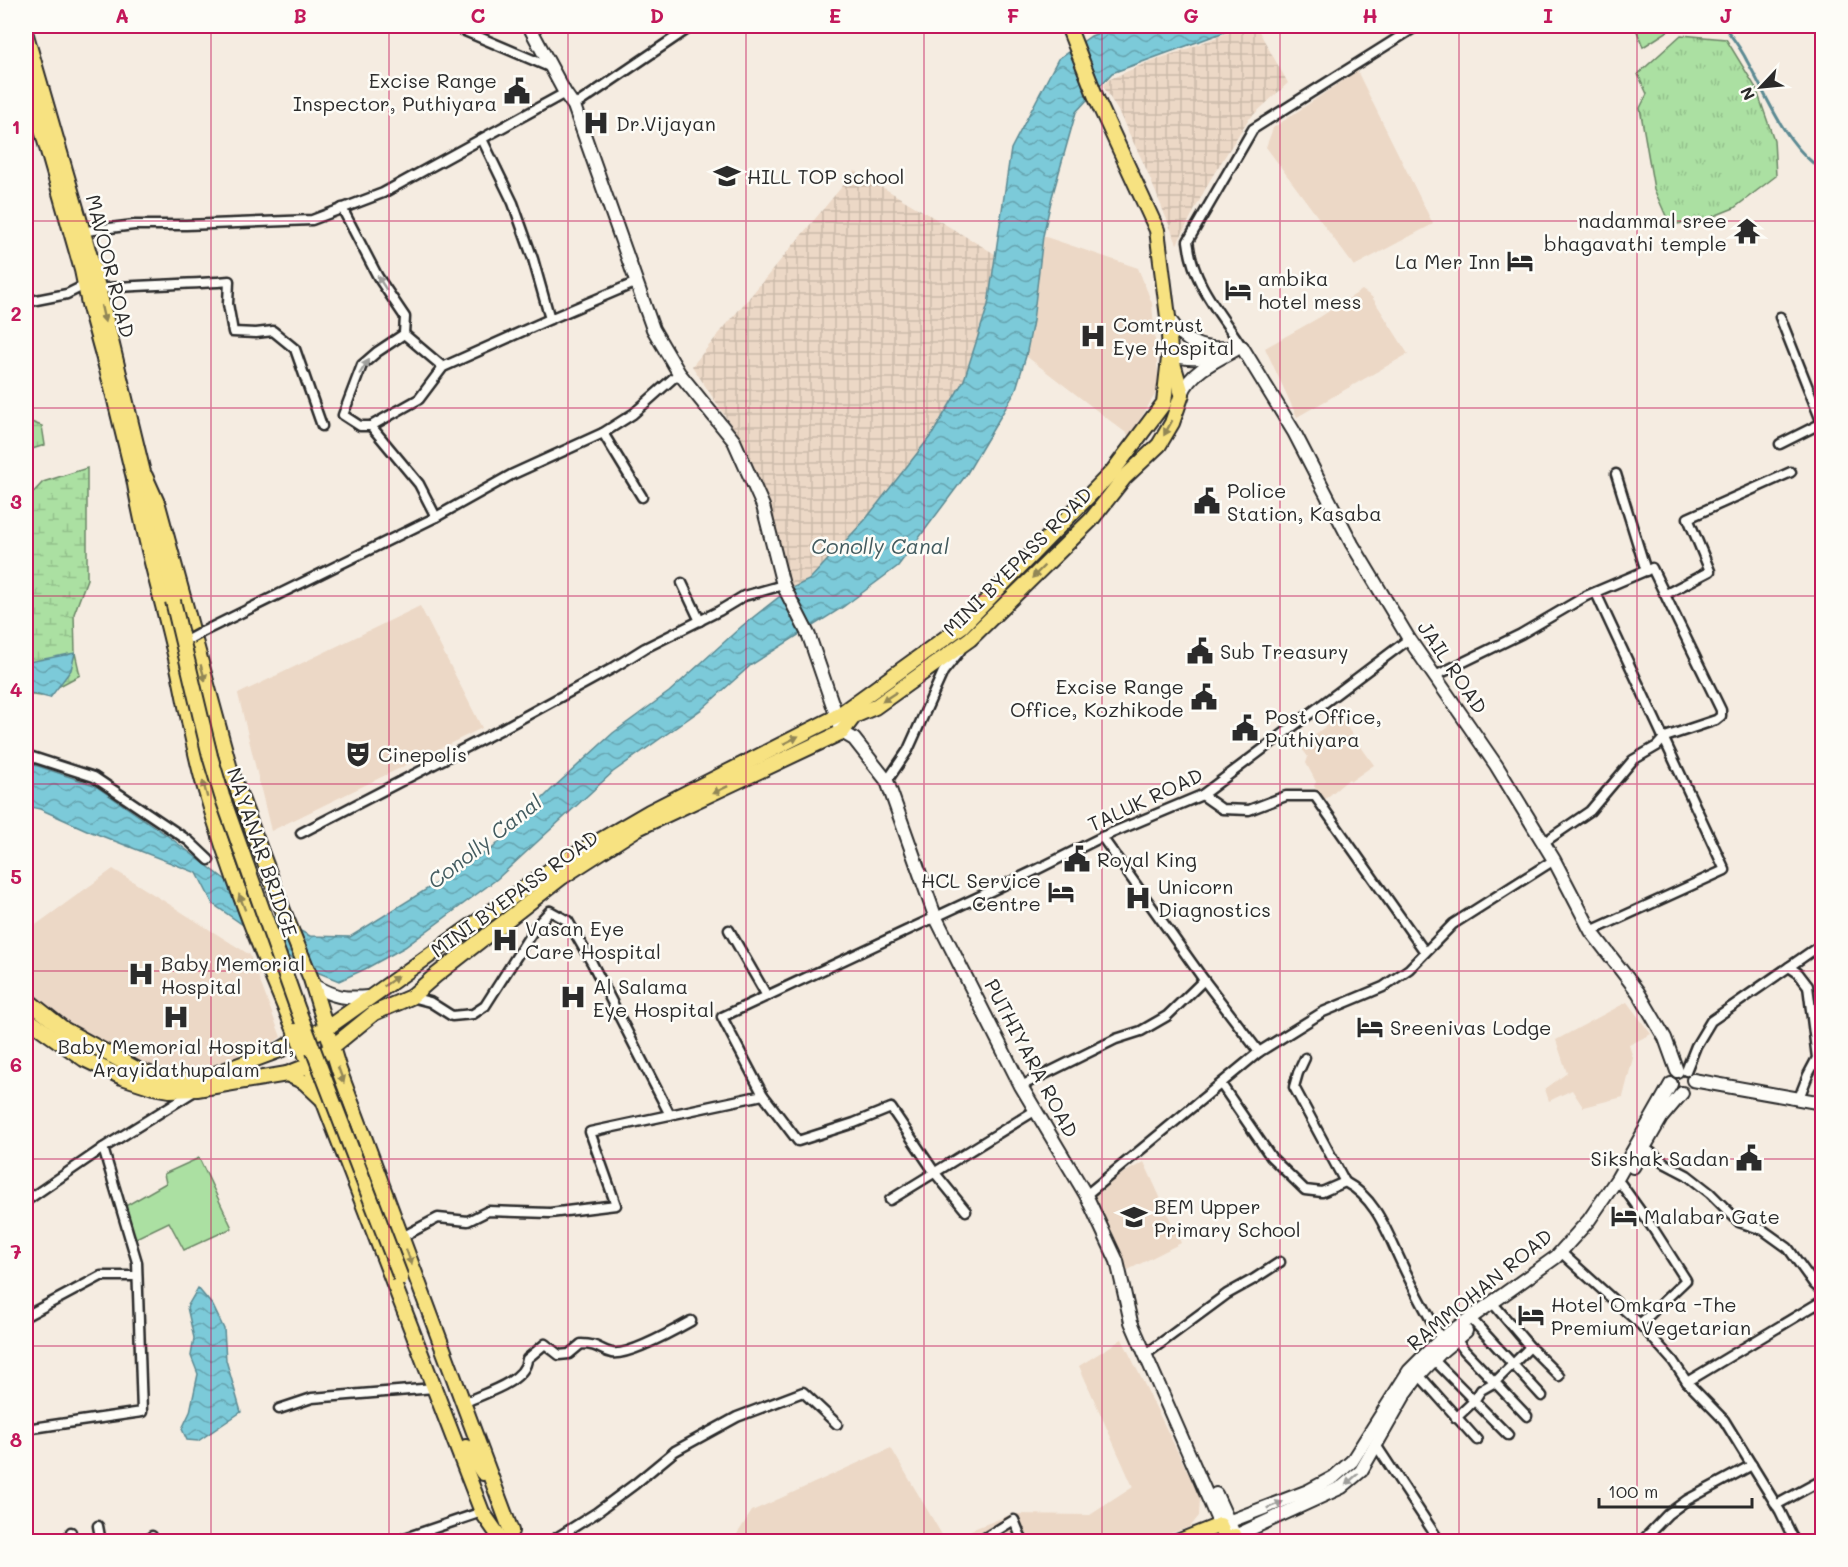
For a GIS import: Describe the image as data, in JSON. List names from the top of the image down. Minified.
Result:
{"streets":{"main road":["MAVOOR ROAD","MINI BYEPASS ROAD","JAIL ROAD","NAYANAR BRIDGE","PUTHIYARA ROAD","RAMMOHAN ROAD"],"street":["TALUK ROAD"]},"crossings":[["MAVOOR ROAD","NAYANAR BRIDGE"],["MINI BYEPASS ROAD","PUTHIYARA ROAD"],["JAIL ROAD","TALUK ROAD"],["JAIL ROAD","RAMMOHAN ROAD"],["TALUK ROAD","PUTHIYARA ROAD"],["PUTHIYARA ROAD","RAMMOHAN ROAD"]],"water":["Conolly Canal"],"places":{"public building":["Excise Range Inspector, Puthiyara","Police Station, Kasaba","Sub Treasury","Excise Range Office, Kozhikode","Post Office, Puthiyara","Royal King","Sikshak Sadan"],"hospital":["Dr.Vijayan","Comtrust Eye Hospital","Unicorn Diagnostics","Vasan Eye Care Hospital","Baby Memorial Hospital","Al Salama Eye Hospital","Baby Memorial Hospital, Arayidathupalam"],"school or university":["HILL TOP school","BEM Upper Primary School"],"temple":["nadammal sree bhagavathi temple"],"hotel":["La Mer Inn","ambika hotel mess","HCL Service Centre","Sreenivas Lodge","Malabar Gate","Hotel Omkara -The Premium Vegetarian"],"theatre":["Cinepolis"]},"scale_bar":"100 m","north":"bottom left","grid":{"columns":["A","B","C","D","E","F","G","H","I","J"],"rows":["1","2","3","4","5","6","7","8"]}}
